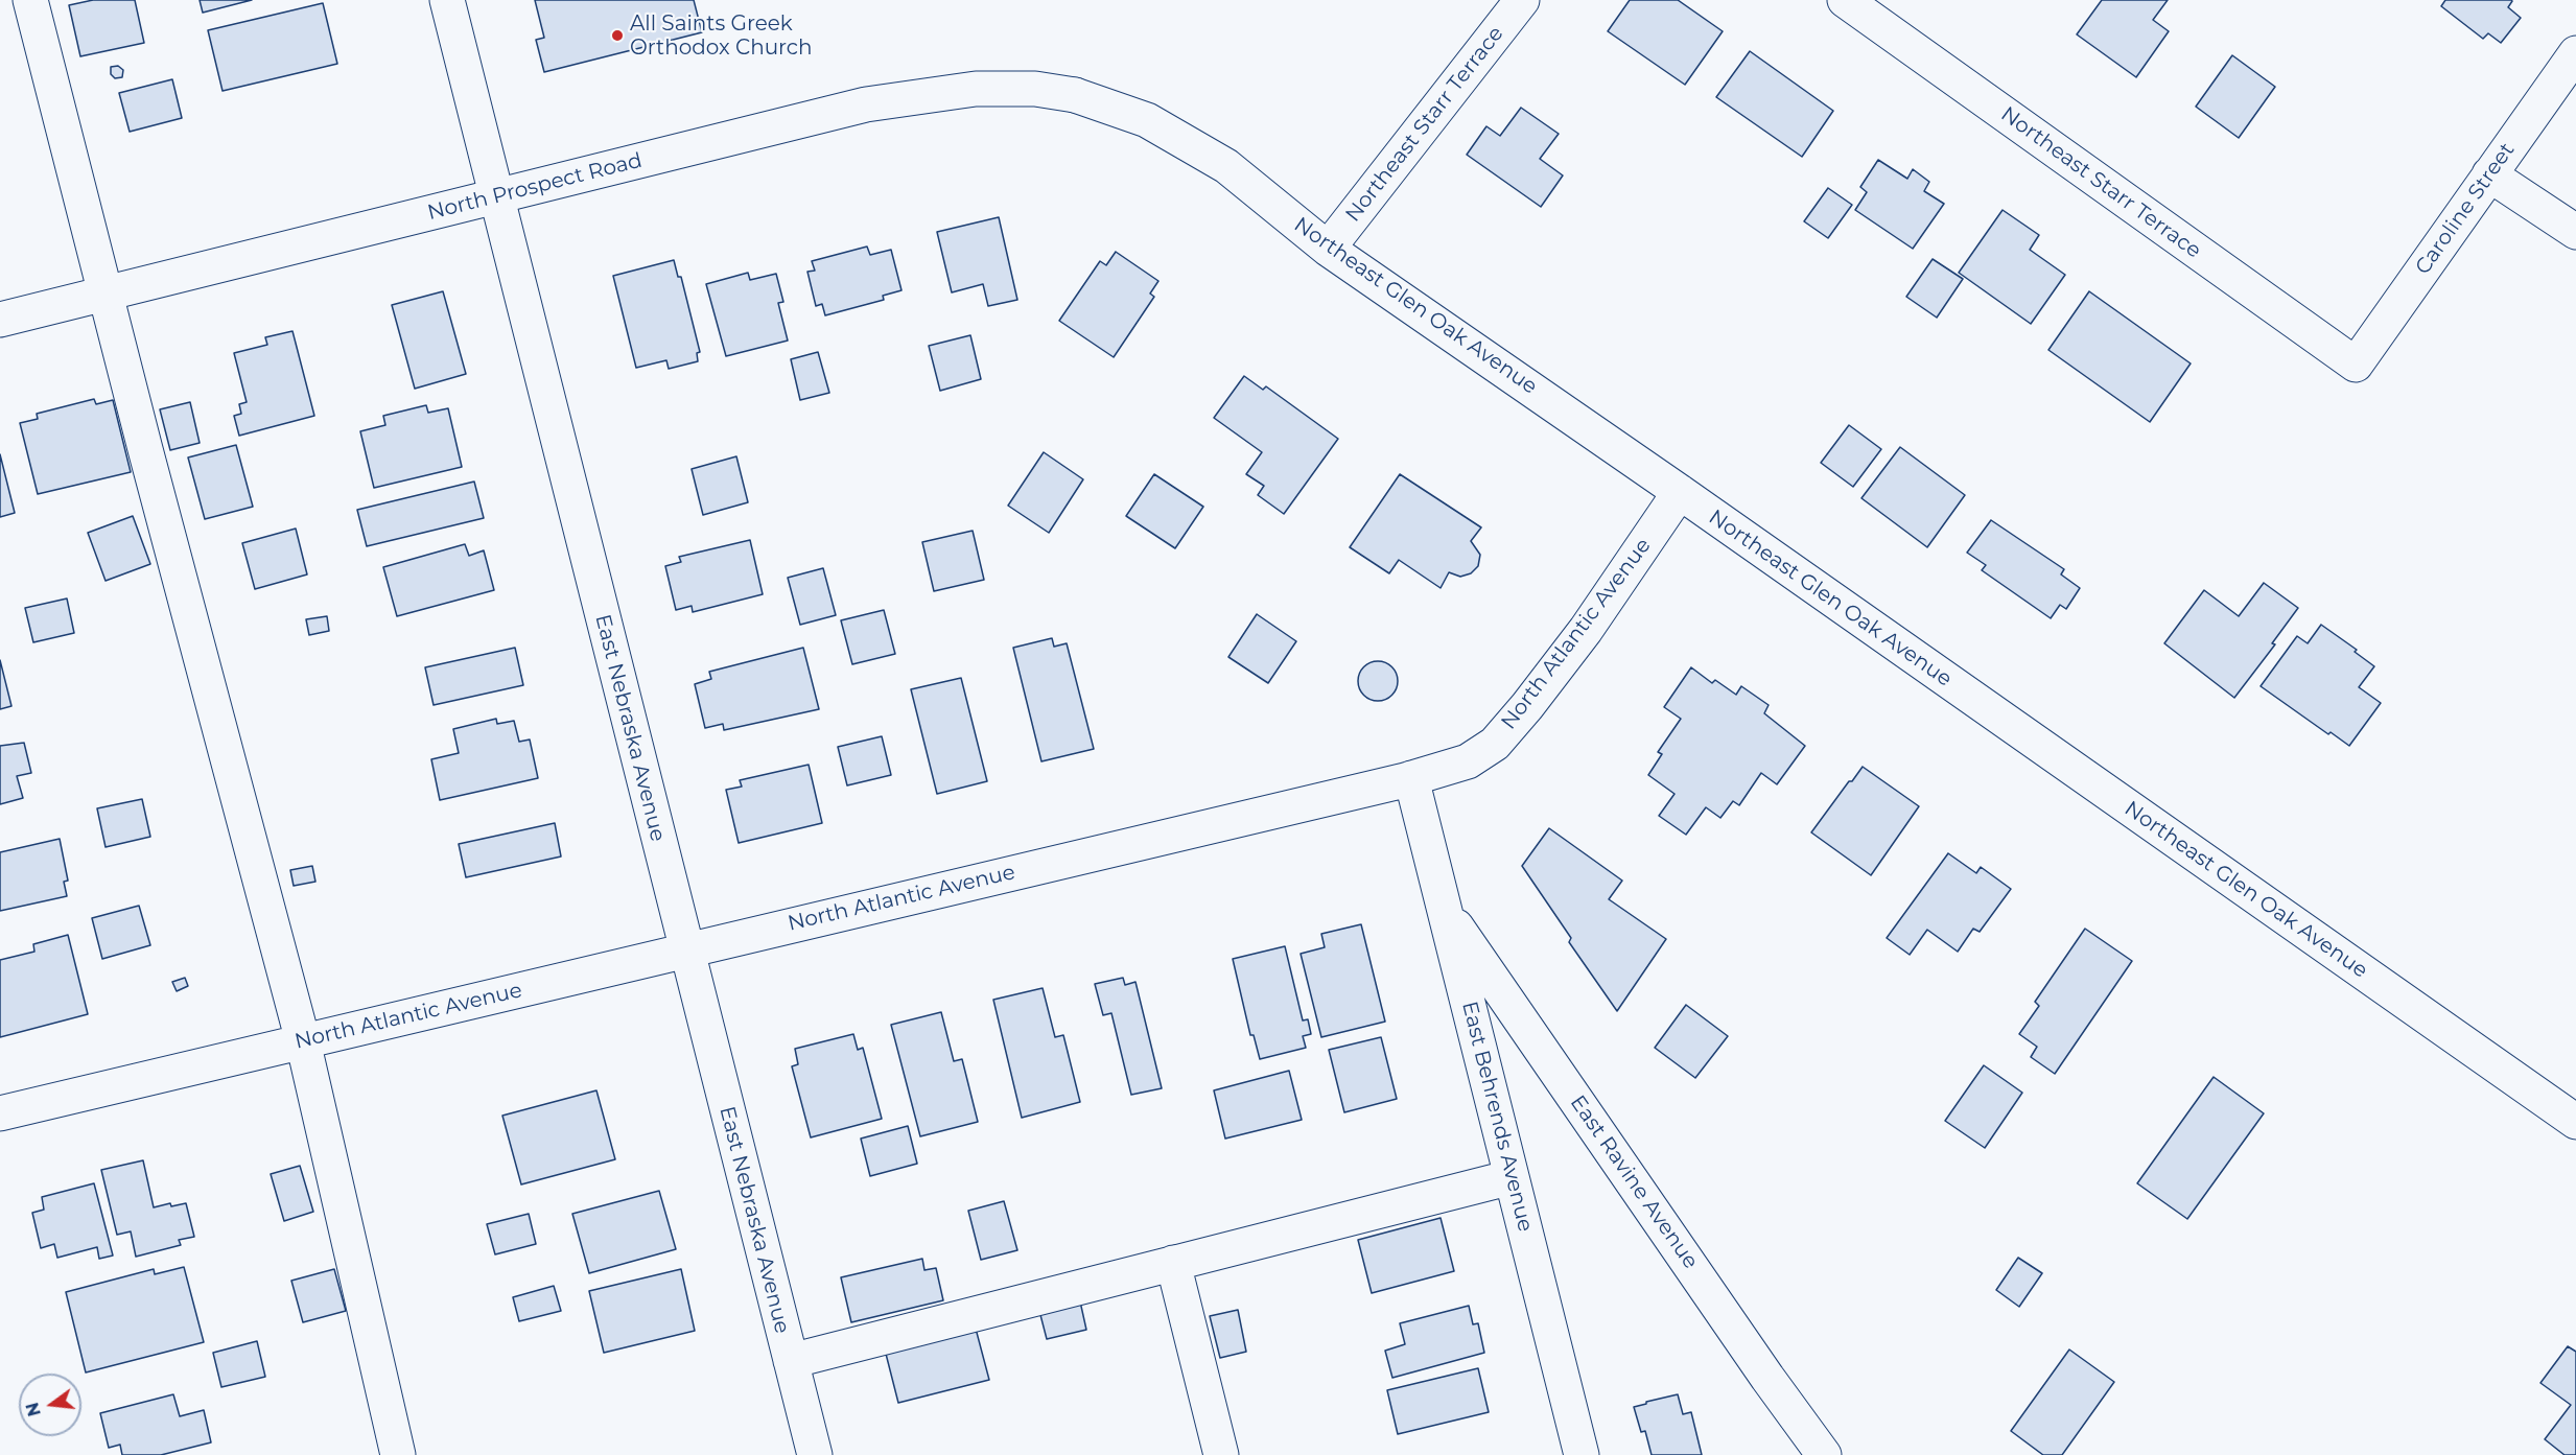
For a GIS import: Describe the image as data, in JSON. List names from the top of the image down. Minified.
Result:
{"streets":{"street":["Northeast Starr Terrace","North Prospect Road","Caroline Street","Northeast Glen Oak Avenue","North Atlantic Avenue","East Nebraska Avenue","East Behrends Avenue","East Ravine Avenue"]},"crossings":[["Northeast Starr Terrace","Caroline Street"],["Northeast Starr Terrace","Northeast Glen Oak Avenue"],["North Prospect Road","Northeast Glen Oak Avenue"],["North Prospect Road","East Nebraska Avenue"],["Northeast Glen Oak Avenue","North Atlantic Avenue"],["North Atlantic Avenue","East Nebraska Avenue"],["North Atlantic Avenue","East Behrends Avenue"],["East Behrends Avenue","East Ravine Avenue"]],"places":["All Saints Greek Orthodox Church"],"north":"left"}
